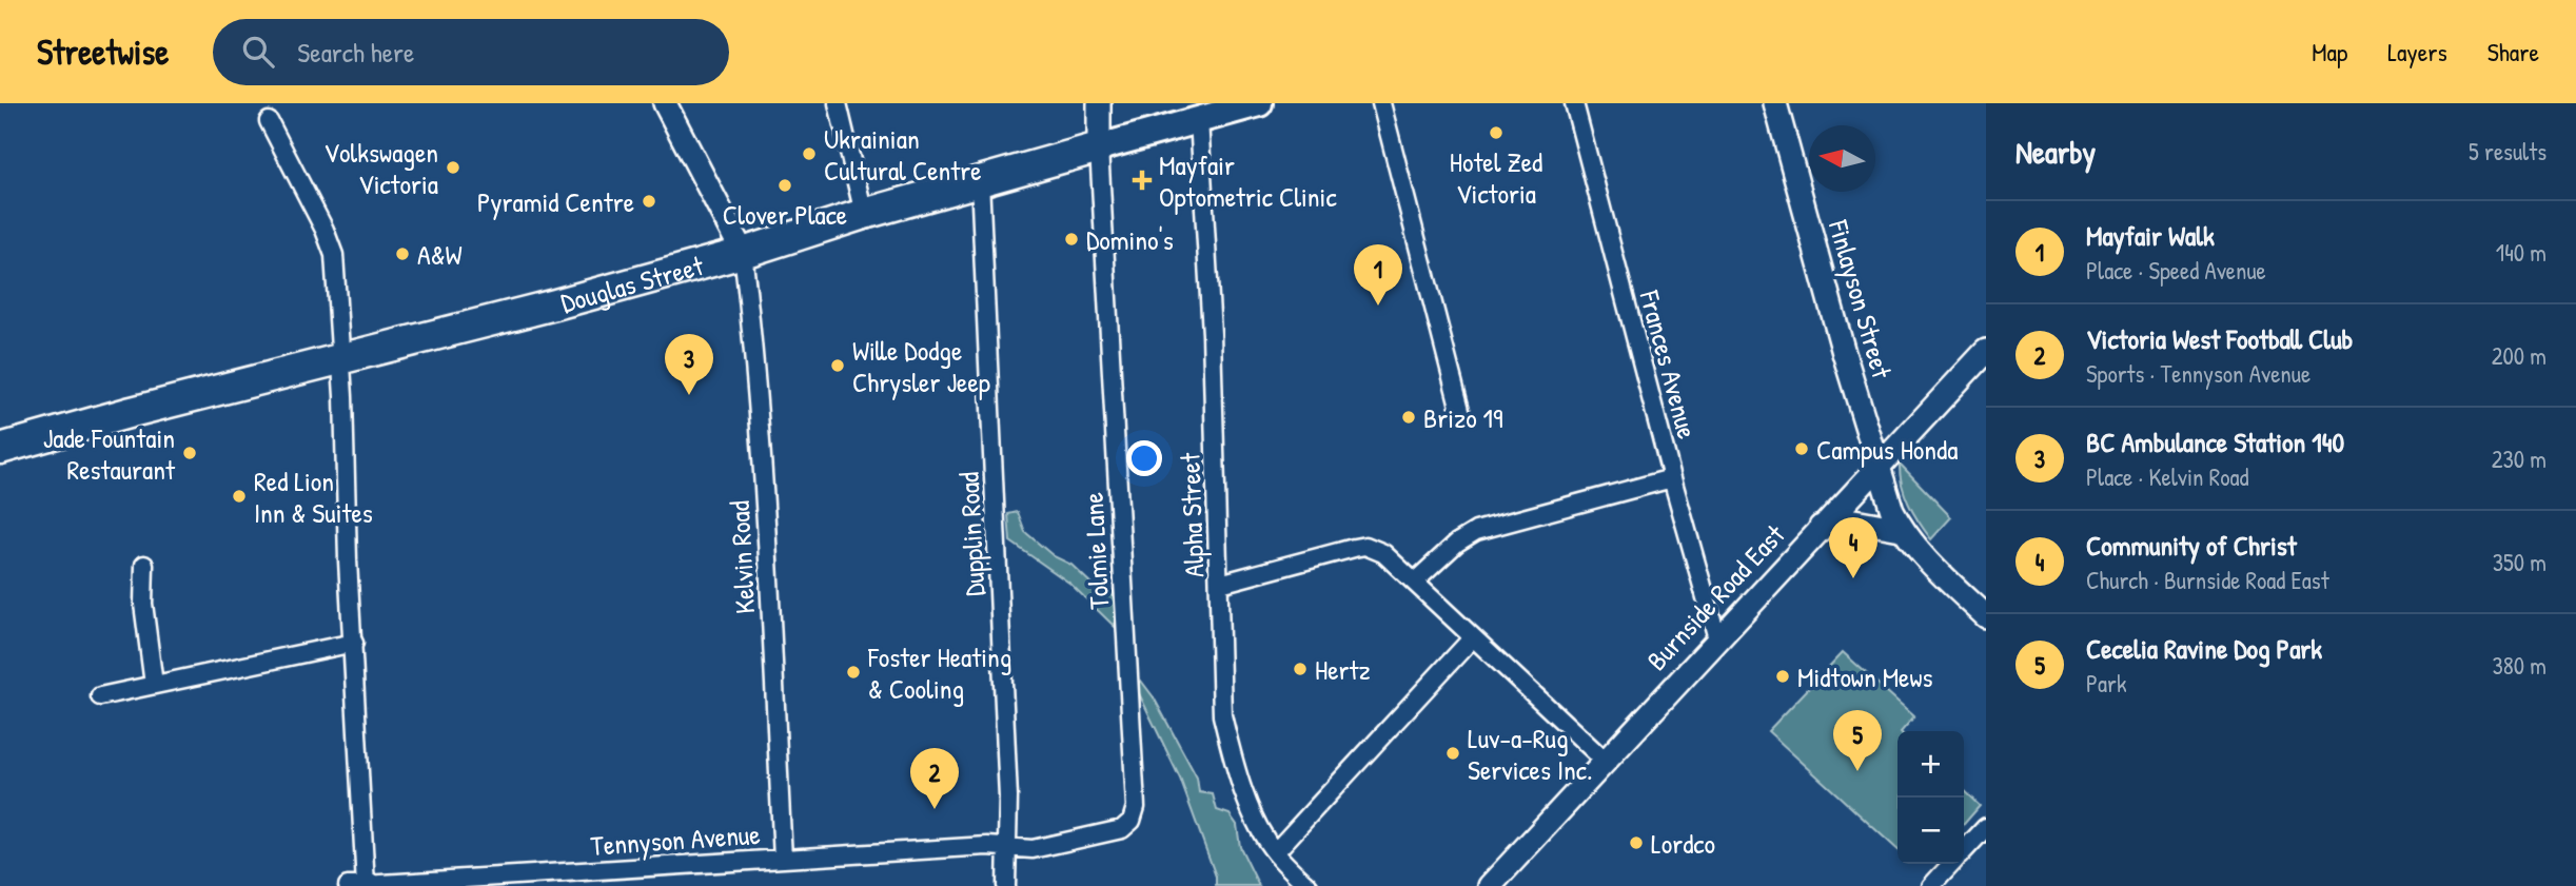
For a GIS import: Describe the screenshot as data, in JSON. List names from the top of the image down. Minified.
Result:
{"streets":{"highway":["Douglas Street"],"main road":["Finlayson Street","Burnside Road East"],"street":["Frances Avenue","Alpha Street","Dupplin Road","Tolmie Lane","Kelvin Road","Tennyson Avenue"]},"crossings":[["Douglas Street","Alpha Street"],["Douglas Street","Dupplin Road"],["Douglas Street","Tolmie Lane"],["Douglas Street","Kelvin Road"],["Finlayson Street","Burnside Road East"],["Frances Avenue","Burnside Road East"],["Dupplin Road","Tolmie Lane"],["Dupplin Road","Tennyson Avenue"],["Tolmie Lane","Tennyson Avenue"],["Kelvin Road","Tennyson Avenue"]],"places":{"other":["Hotel Zed Victoria","Ukrainian Cultural Centre","Volkswagen Victoria","Clover Place","Pyramid Centre","Domino's","A&W","Wille Dodge Chrysler Jeep","Brizo 19","Campus Honda","Jade Fountain Restaurant","Red Lion Inn & Suites","Hertz","Foster Heating & Cooling","Midtown Mews","Luv-a-Rug Services Inc.","Lordco"],"health":["Mayfair Optometric Clinic"]},"north":"left","page":{"header":"Streetwise","search":"Search here","nav":["Map","Layers","Share"],"heading":["Nearby","5 results"],"list":[{"mark":"1","name":"Mayfair Walk","note":"Place · Speed Avenue","value":"140 m"},{"mark":"2","name":"Victoria West Football Club","note":"Sports · Tennyson Avenue","value":"200 m"},{"mark":"3","name":"BC Ambulance Station 140","note":"Place · Kelvin Road","value":"230 m"},{"mark":"4","name":"Community of Christ","note":"Church · Burnside Road East","value":"350 m"},{"mark":"5","name":"Cecelia Ravine Dog Park","note":"Park","value":"380 m"}],"pins":["1","3","4","5","2"],"map_buttons":["+","−"]}}
